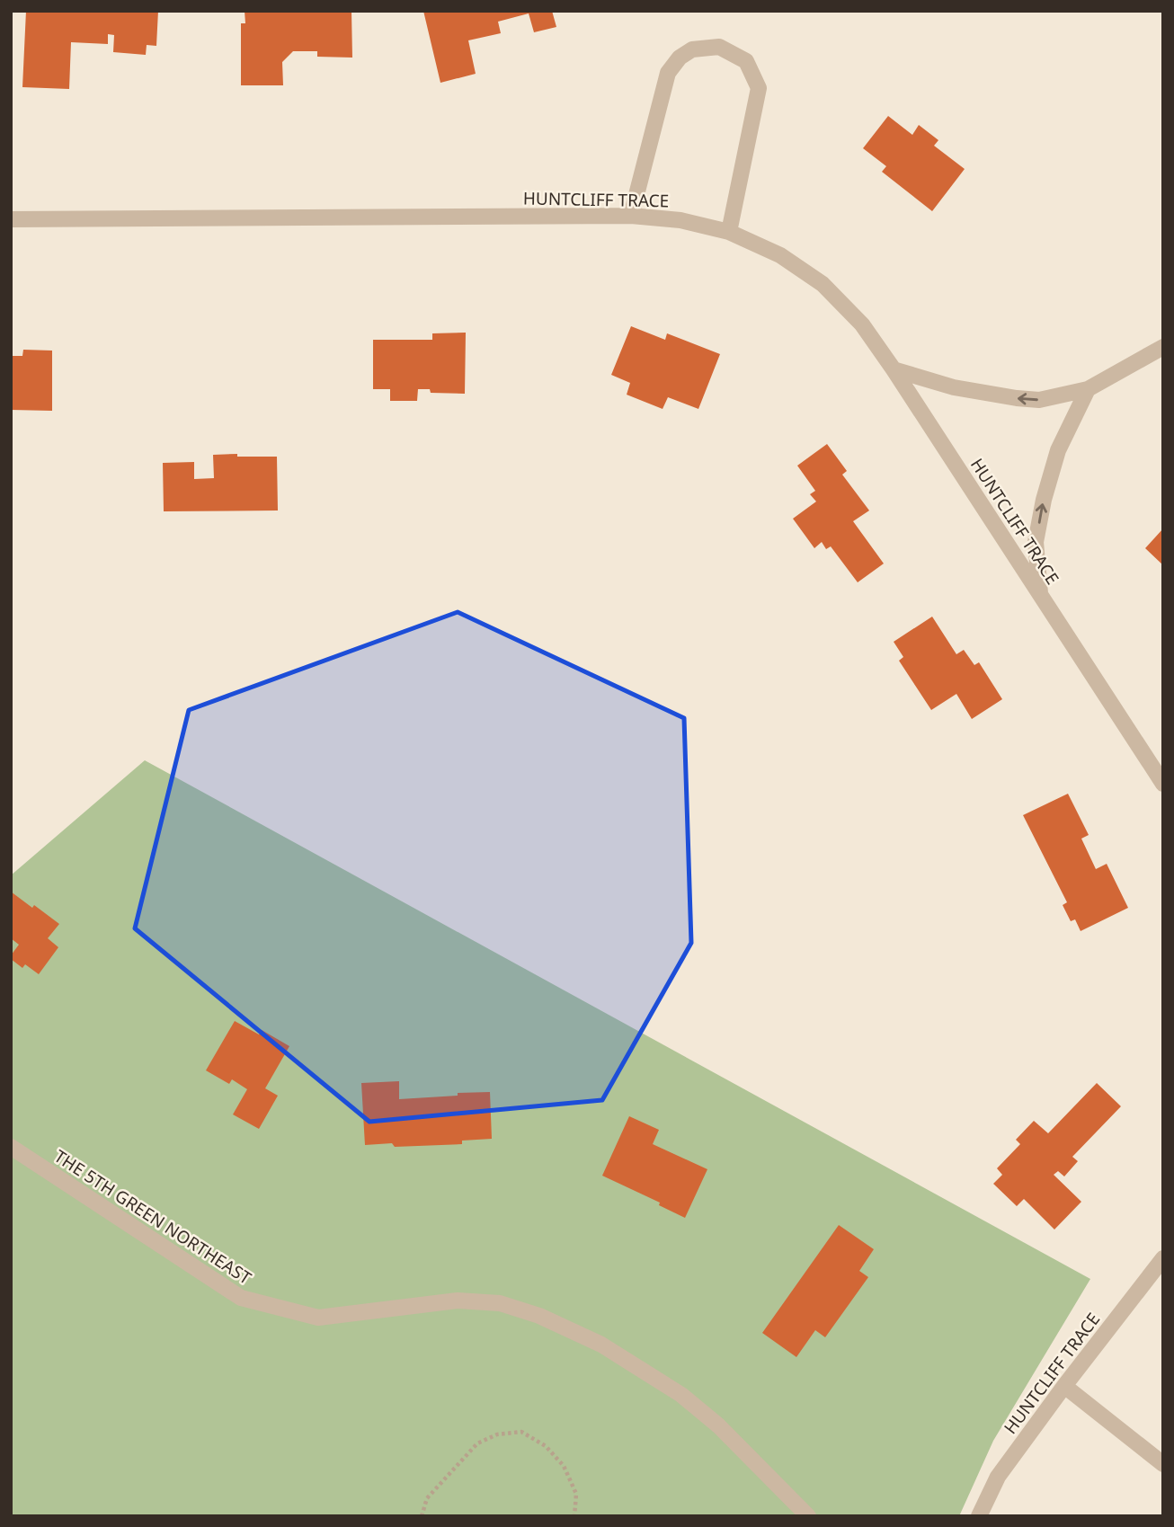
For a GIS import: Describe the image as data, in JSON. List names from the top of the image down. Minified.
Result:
{"streets":{"street":["HUNTCLIFF TRACE","THE 5TH GREEN NORTHEAST"]}}
